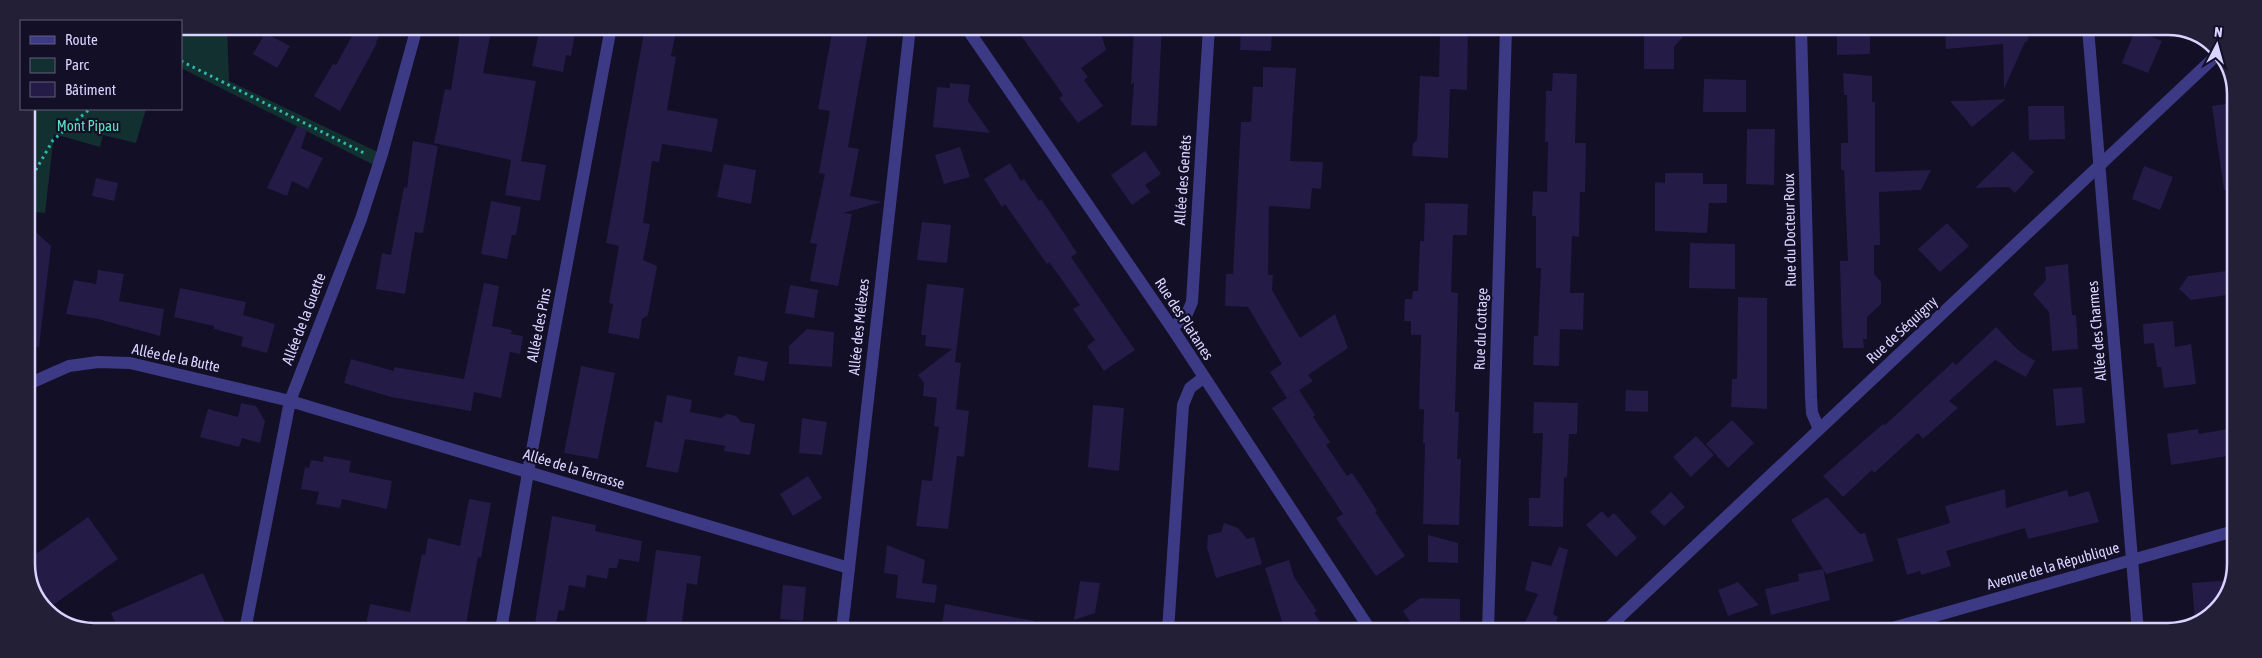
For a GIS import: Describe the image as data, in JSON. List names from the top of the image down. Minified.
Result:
{"streets":{"street":["Allée des Genêts","Rue du Docteur Roux","Allée de la Guette","Rue des Platanes","Allée des Pins","Allée des Mélèzes","Rue du Cottage","Rue de Séquigny","Allée des Charmes","Allée de la Butte","Allée de la Terrasse","Avenue de la République"]},"crossings":[["Allée des Genêts","Rue des Platanes"],["Rue du Docteur Roux","Rue de Séquigny"],["Allée de la Guette","Allée de la Butte"],["Allée de la Guette","Allée de la Terrasse"],["Allée des Pins","Allée de la Terrasse"],["Allée des Mélèzes","Allée de la Terrasse"],["Rue de Séquigny","Allée des Charmes"],["Allée des Charmes","Avenue de la République"],["Allée de la Butte","Allée de la Terrasse"]],"parks":["Mont Pipau"],"legend":["Route","Parc","Bâtiment"],"north":"top"}
